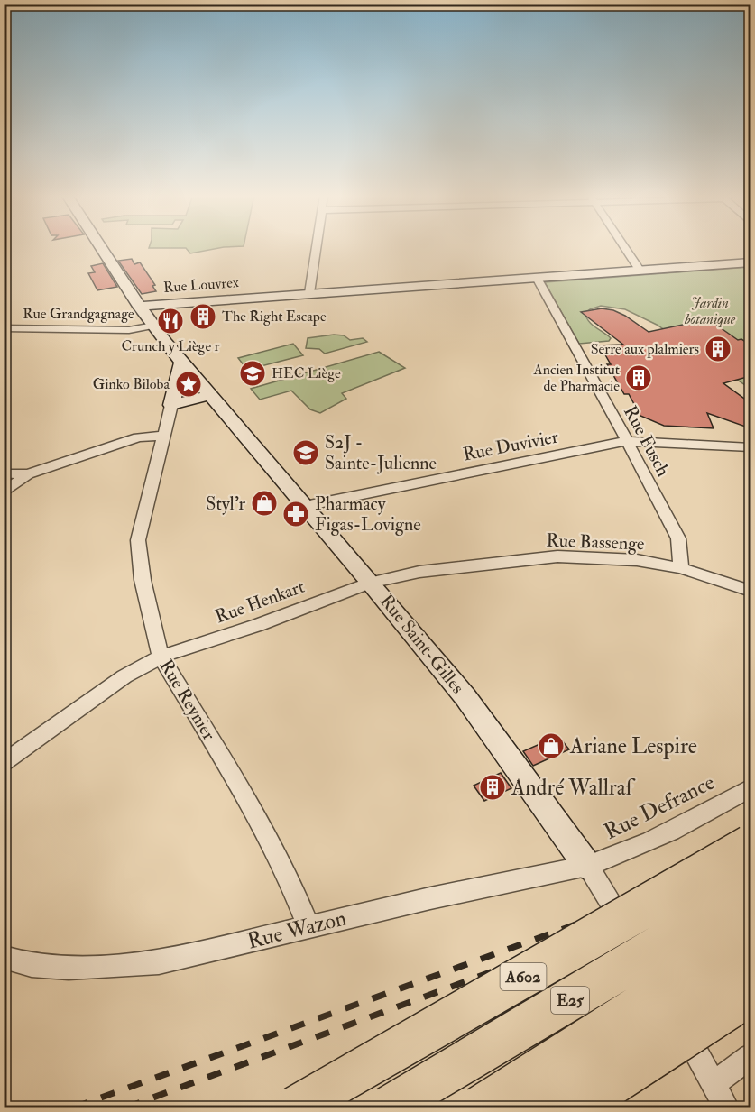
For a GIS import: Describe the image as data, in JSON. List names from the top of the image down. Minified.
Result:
{"streets":{"highway":["A602","E25"],"street":["Rue Louvrex","Rue Grandgagnage","Rue Fusch","Rue Duvivier","Rue Bassenge","Rue Henkart","Rue Saint-Gilles","Rue Reynier","Rue Defrance","Rue Wazon"]},"crossings":[["Rue Louvrex","Rue Fusch"],["Rue Louvrex","Rue Saint-Gilles"],["Rue Grandgagnage","Rue Saint-Gilles"],["Rue Fusch","Rue Duvivier"],["Rue Fusch","Rue Bassenge"],["Rue Duvivier","Rue Saint-Gilles"],["Rue Bassenge","Rue Henkart"],["Rue Bassenge","Rue Saint-Gilles"],["Rue Henkart","Rue Saint-Gilles"],["Rue Henkart","Rue Reynier"],["Rue Saint-Gilles","Rue Reynier"],["Rue Saint-Gilles","Rue Defrance"],["Rue Saint-Gilles","Rue Wazon"],["Rue Reynier","Rue Wazon"],["Rue Defrance","Rue Wazon"]],"parks":["Jardin botanique"],"places":{"building":["The Right Escape","Serre aux plalmiers","Ancien Institut de Pharmacie","André Wallraf"],"restaurant":["Crunch y Liège r"],"school or university":["HEC Liège","S2J - Sainte-Julienne"],"place":["Ginko Biloba"],"shop":["Styl'r","Ariane Lespire"],"pharmacy":["Pharmacy Figas-Lovigne"]}}
